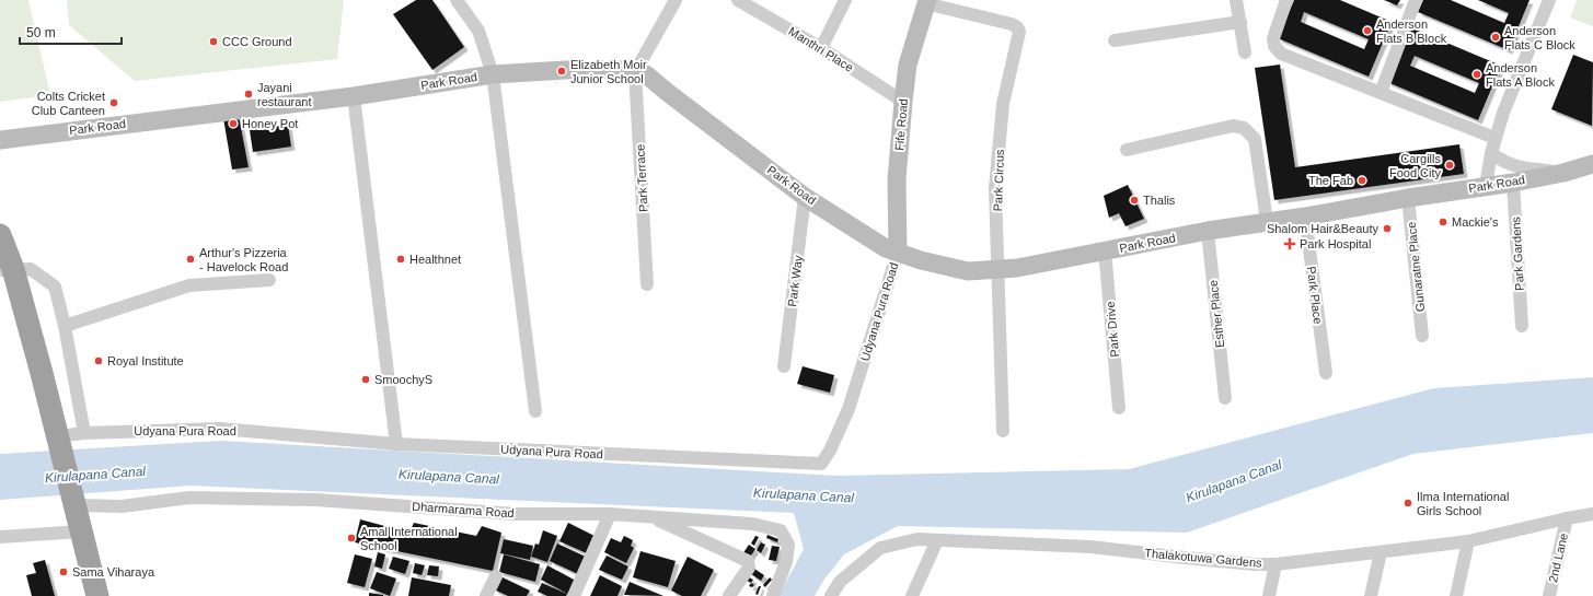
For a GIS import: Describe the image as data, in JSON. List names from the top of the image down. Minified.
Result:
{"streets":{"main road":["Park Road","Fife Road"],"street":["Manthri Place","Park Terrace","Park Circus","Park Gardens","Gunaratne Place","Park Way","Park Place","Udyana Pura Road","Esther Place","Park Drive","Dharmarama Road","Thalakotuwa Gardens","2nd Lane"]},"crossings":[["Manthri Place","Fife Road"],["Park Road","Fife Road"],["Park Road","Park Terrace"],["Park Road","Park Circus"],["Park Road","Park Gardens"],["Park Road","Gunaratne Place"],["Park Road","Park Way"],["Park Road","Park Place"],["Park Road","Udyana Pura Road"],["Park Road","Esther Place"],["Park Road","Park Drive"],["Fife Road","Park Circus"],["Fife Road","Udyana Pura Road"],["Thalakotuwa Gardens","2nd Lane"]],"water":["Kirulapana Canal"],"places":{"other":["Anderson Flats B Block","Anderson Flats C Block","CCC Ground","Elizabeth Moir Junior School","Anderson Flats A Block","Jayani restaurant","Colts Cricket Club Canteen","Honey Pot","Cargills Food City","The Fab","Thalis","Mackie's","Shalom Hair&Beauty","Arthur's Pizzeria - Havelock Road","Healthnet","Royal Institute","SmoochyS","Ilma International Girls School","Amal International School","Sama Viharaya"],"health":["Park Hospital"]},"scale_bar":"50 m"}
